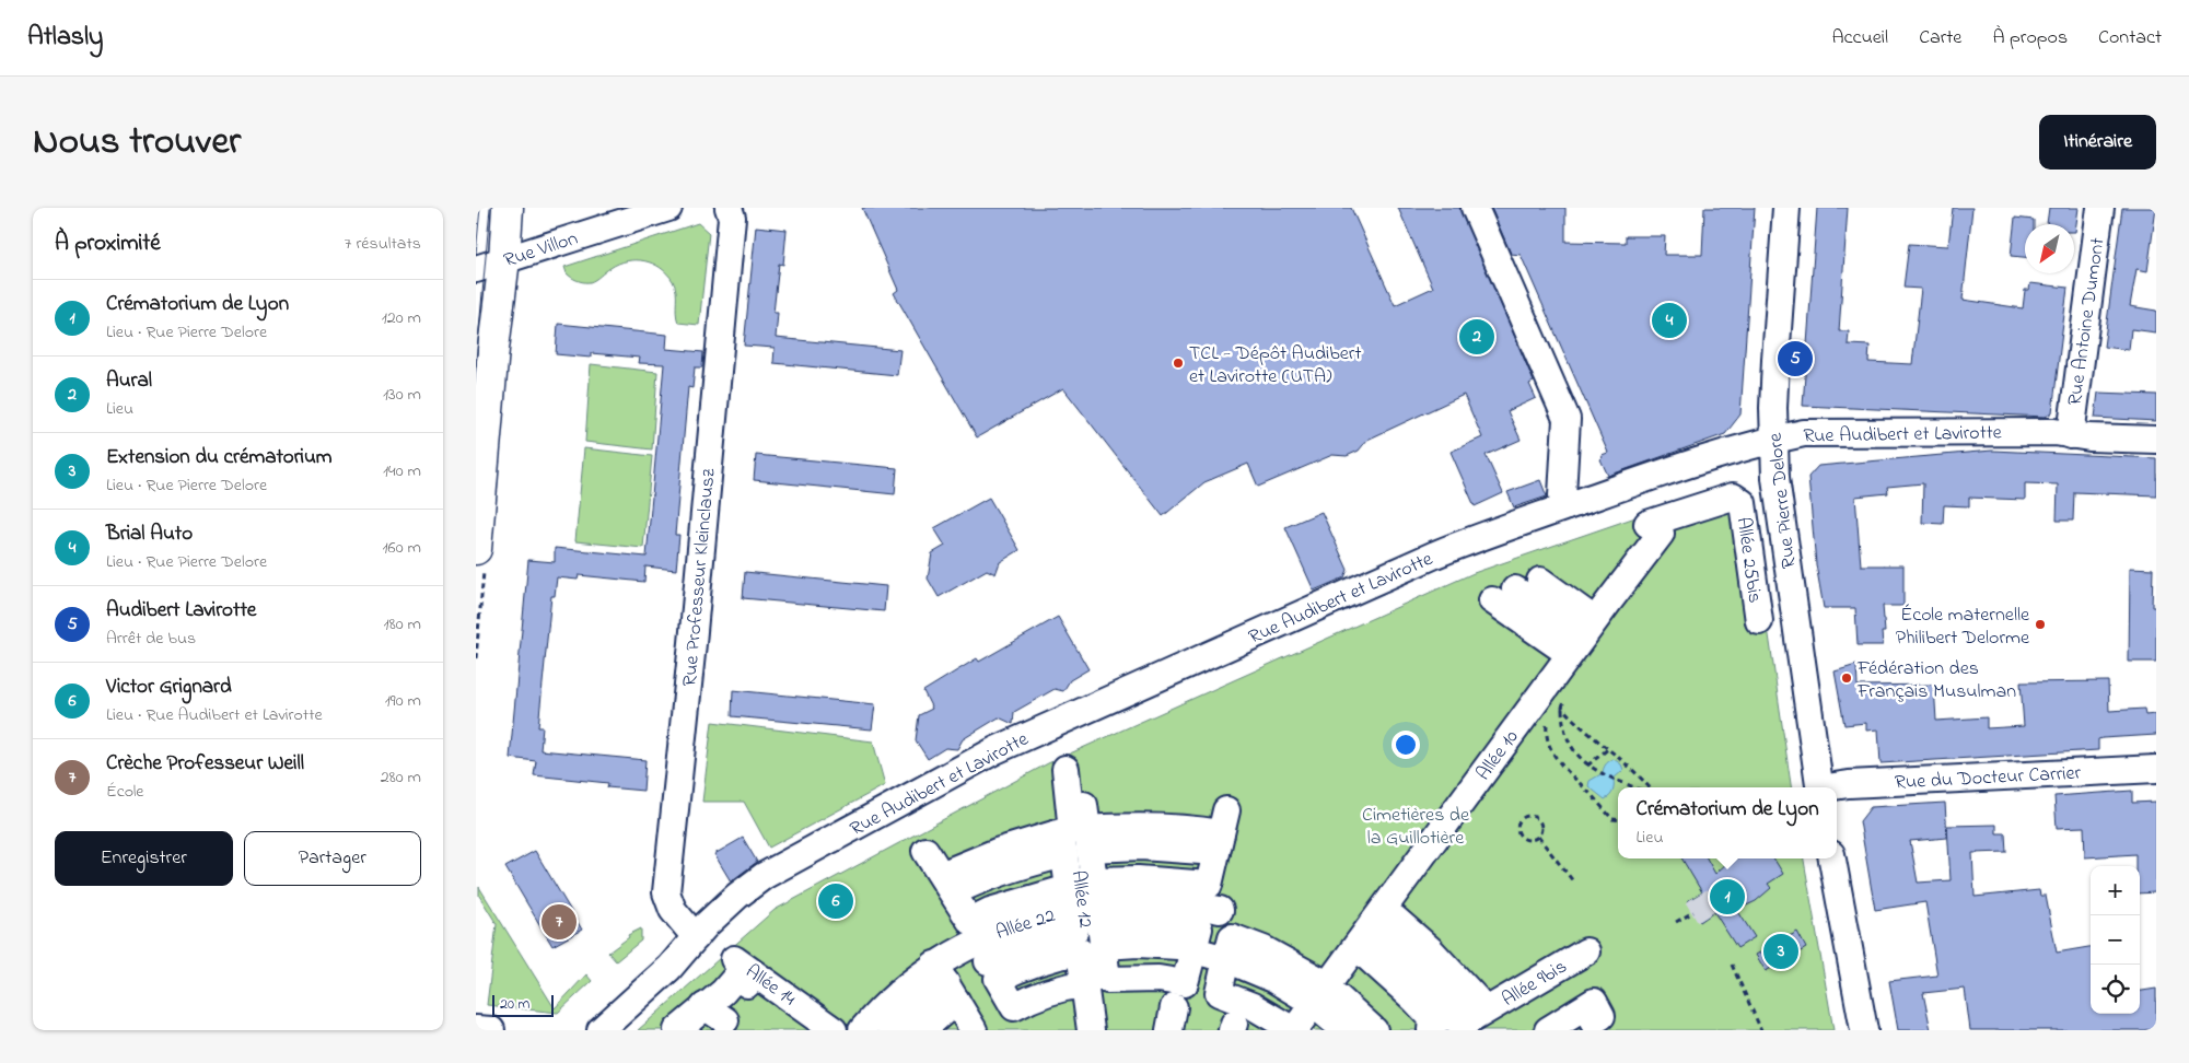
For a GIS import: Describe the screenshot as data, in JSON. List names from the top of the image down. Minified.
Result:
{"streets":{"street":["Rue Villon","Rue Antoine Dumont","Rue Audibert et Lavirotte","Rue Pierre Delore","Allée 25bis","Rue Professeur Kleinclausz","Allée 10","Rue du Docteur Carrier","Allée 12","Allée 22","Allée 9bis","Allée 14"]},"crossings":[["Rue Antoine Dumont","Rue Audibert et Lavirotte"],["Rue Audibert et Lavirotte","Rue Pierre Delore"],["Rue Audibert et Lavirotte","Rue Professeur Kleinclausz"],["Allée 25bis","Allée 10"],["Allée 12","Allée 22"]],"parks":["Cimetières de la Guillotière"],"places":["TCL - Dépôt Audibert et Lavirotte (UTA)","École maternelle Philibert Delorme","Fédération des Français Musulman"],"scale_bar":"20 m","north":"bottom left","page":{"header":"Atlasly","nav":["Accueil","Carte","À propos","Contact"],"title":"Nous trouver","buttons":["Itinéraire",["Enregistrer","Partager"]],"heading":["À proximité","7 résultats"],"list":[{"mark":"1","name":"Crématorium de Lyon","note":"Lieu · Rue Pierre Delore","value":"120 m"},{"mark":"2","name":"Aural","note":"Lieu","value":"130 m"},{"mark":"3","name":"Extension du crématorium","note":"Lieu · Rue Pierre Delore","value":"140 m"},{"mark":"4","name":"Brial Auto","note":"Lieu · Rue Pierre Delore","value":"160 m"},{"mark":"5","name":"Audibert Lavirotte","note":"Arrêt de bus","value":"180 m"},{"mark":"6","name":"Victor Grignard","note":"Lieu · Rue Audibert et Lavirotte","value":"190 m"},{"mark":"7","name":"Crèche Professeur Weill","note":"École","value":"280 m"}],"pins":["4","2","5","1","6","7","3"],"popup":["Crématorium de Lyon","Lieu"],"map_buttons":["+","−"],"scale":"20 m"}}
